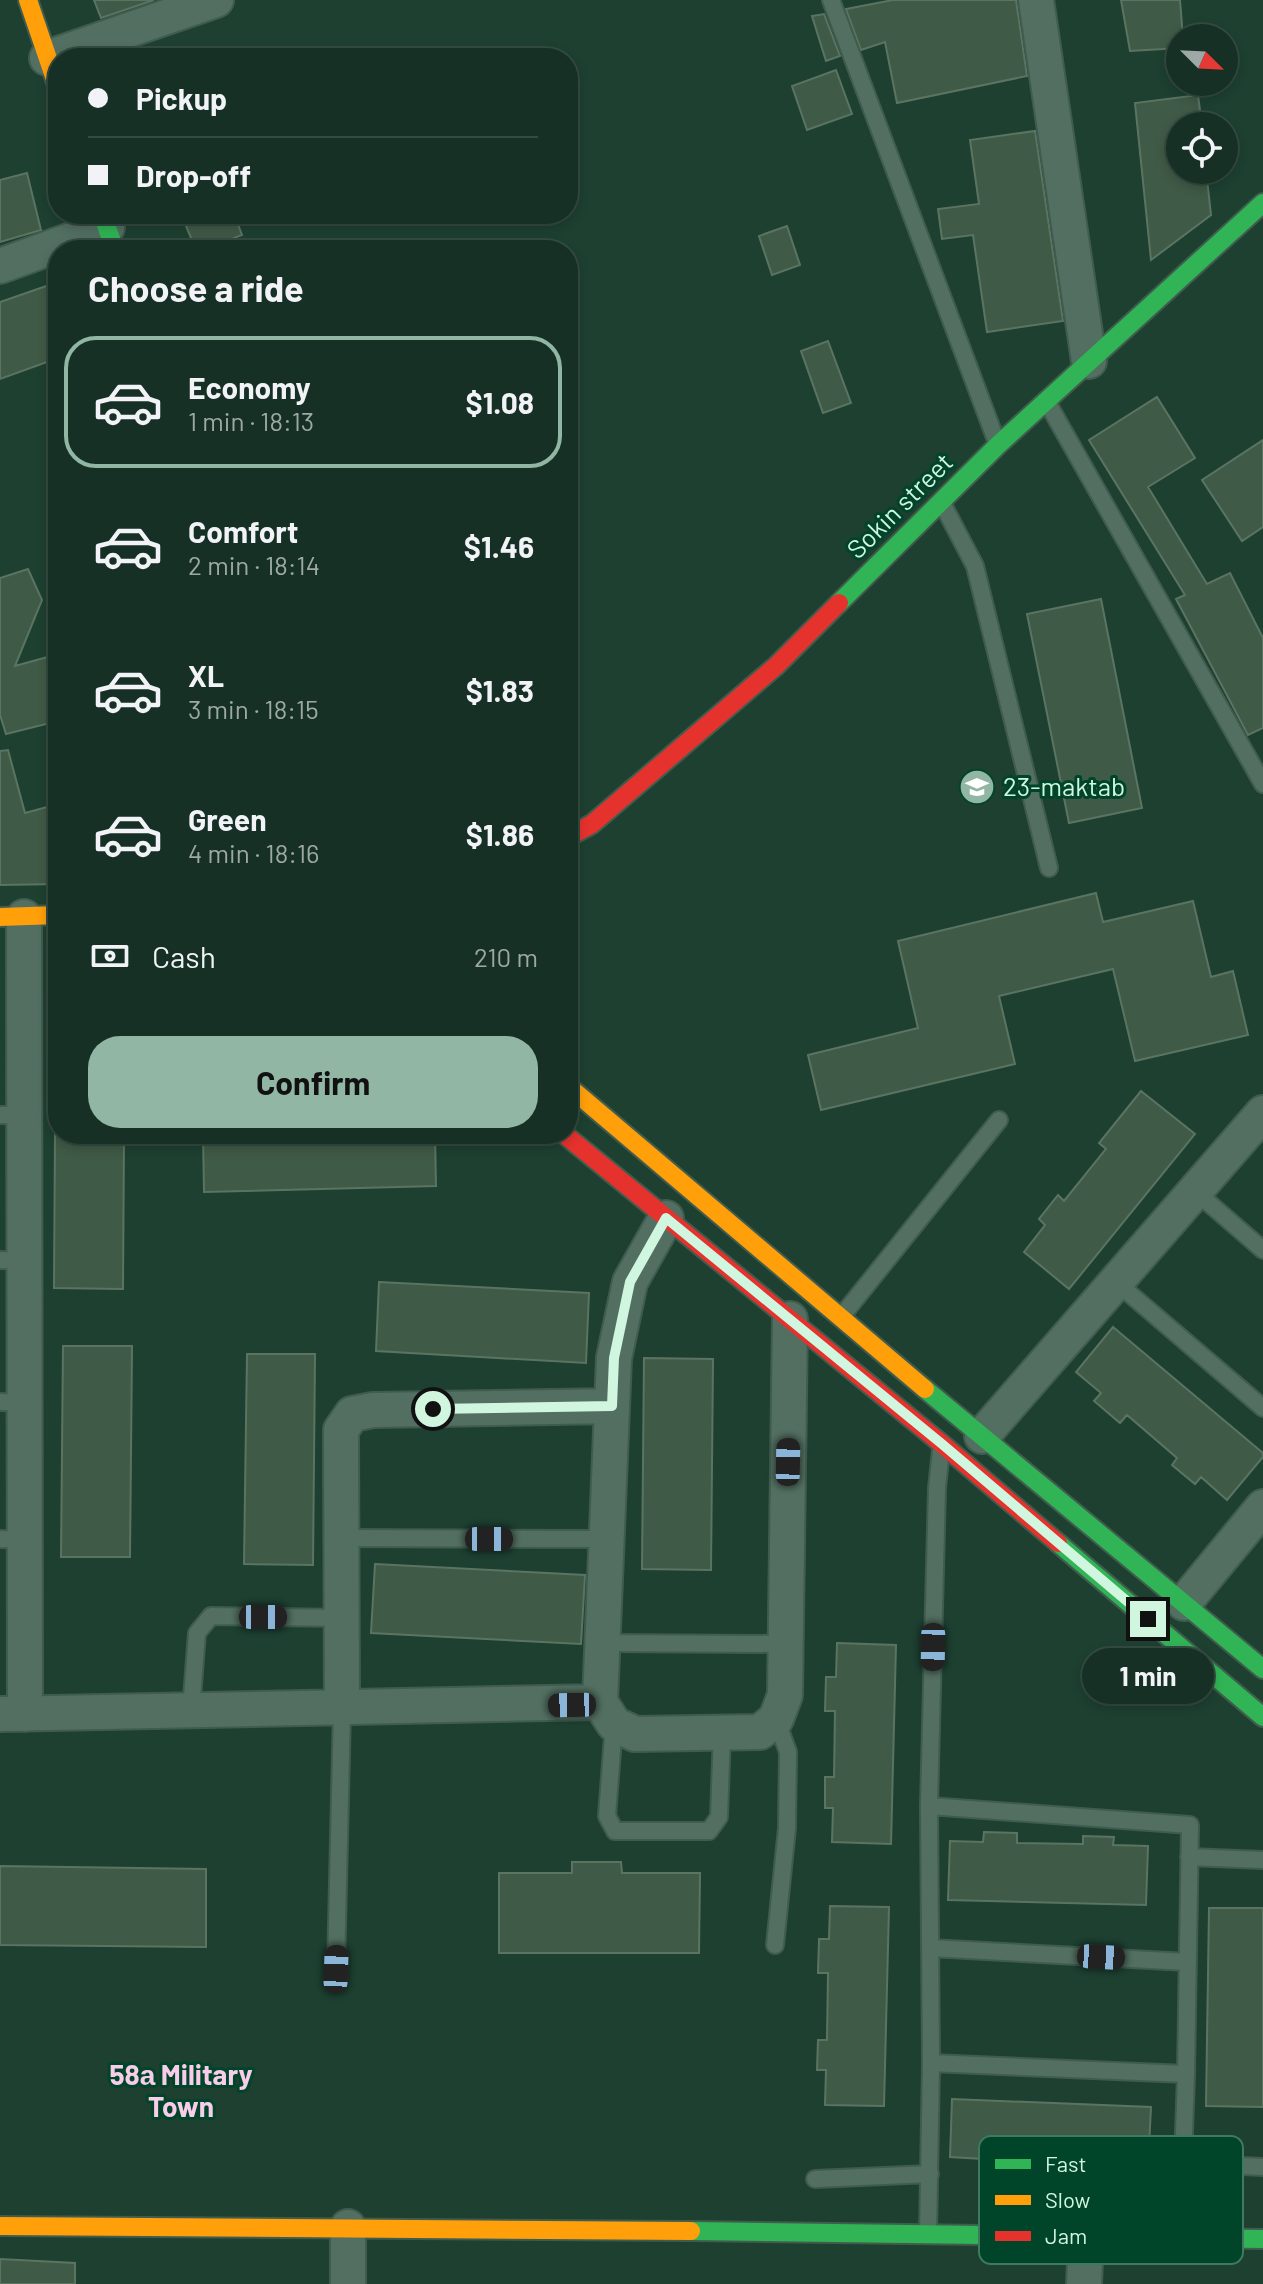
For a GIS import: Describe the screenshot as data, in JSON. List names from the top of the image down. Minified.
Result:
{"streets":{"street":["Sokin street"]},"districts":["58а Military Town"],"places":{"school or university":["23-maktab"]},"legend":["Fast","Slow","Jam"],"north":"bottom right","page":{"banner":["Pickup","Drop-off"],"heading":"Choose a ride","list":[{"name":"Economy","note":"1 min · 18:13","value":"$1.08"},{"name":"Comfort","note":"2 min · 18:14","value":"$1.46"},{"name":"XL","note":"3 min · 18:15","value":"$1.83"},{"name":"Green","note":"4 min · 18:16","value":"$1.86"}],"pay":["Cash","210 m"],"buttons":"Confirm","bubble":"1 min"}}
